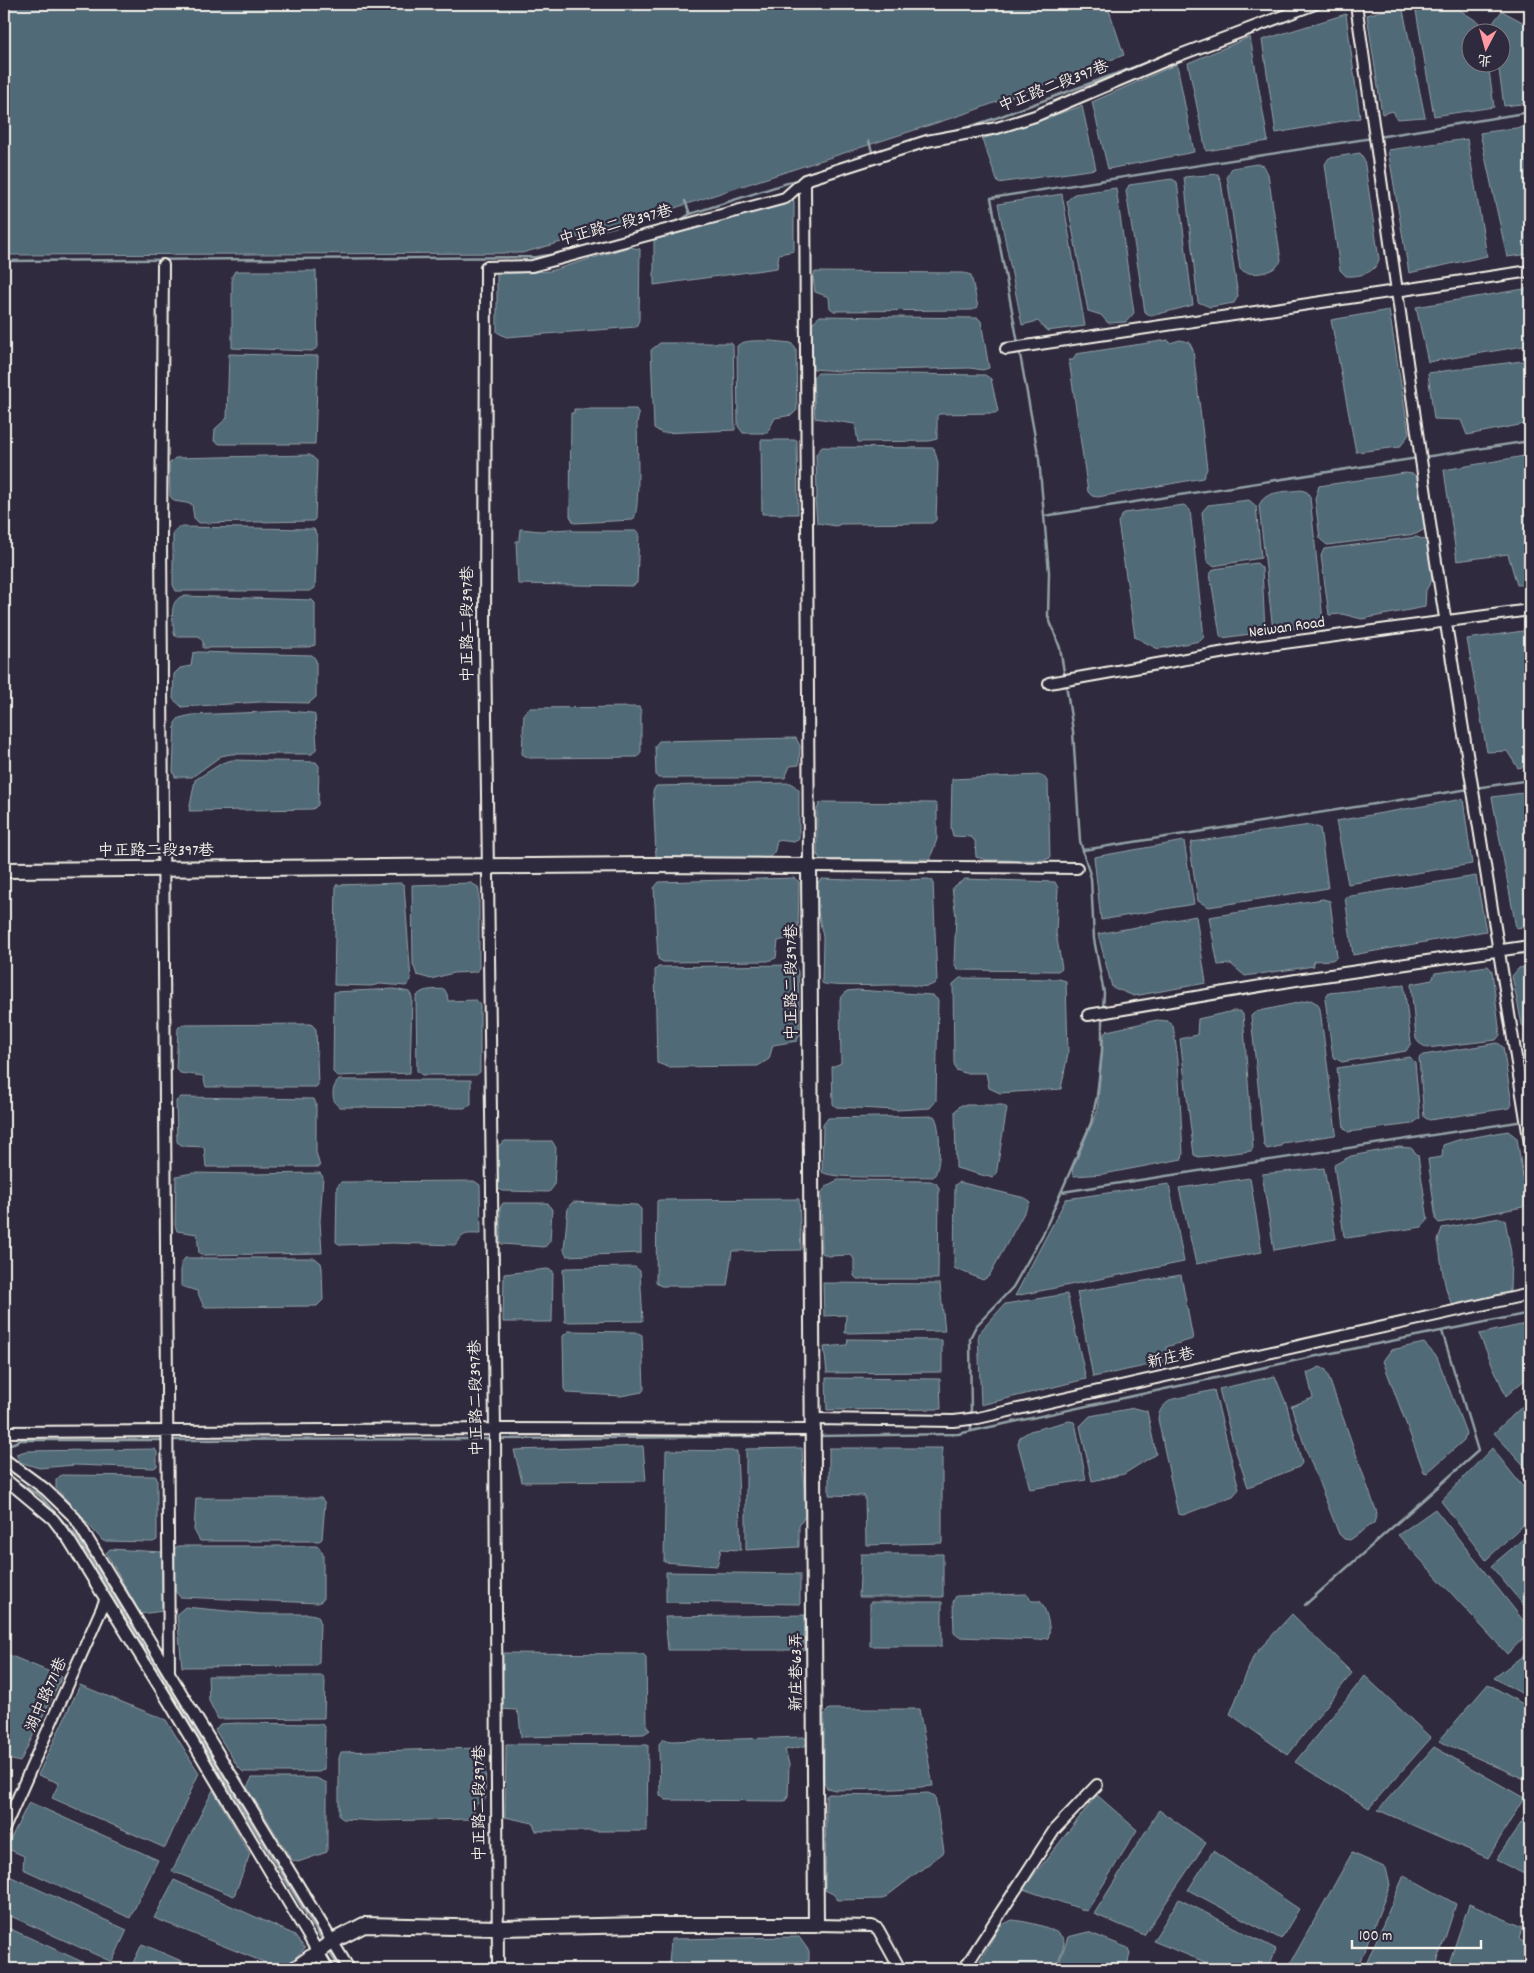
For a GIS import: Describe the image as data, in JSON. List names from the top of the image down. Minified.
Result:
{"streets":{"street":["中正路二段397巷","Neiwan Road","新庄巷","新庄巷63弄","湖中路771巷"]},"crossings":[["中正路二段397巷","新庄巷"],["中正路二段397巷","新庄巷63弄"],["新庄巷","新庄巷63弄"]],"scale_bar":"100 m","north":"bottom"}
